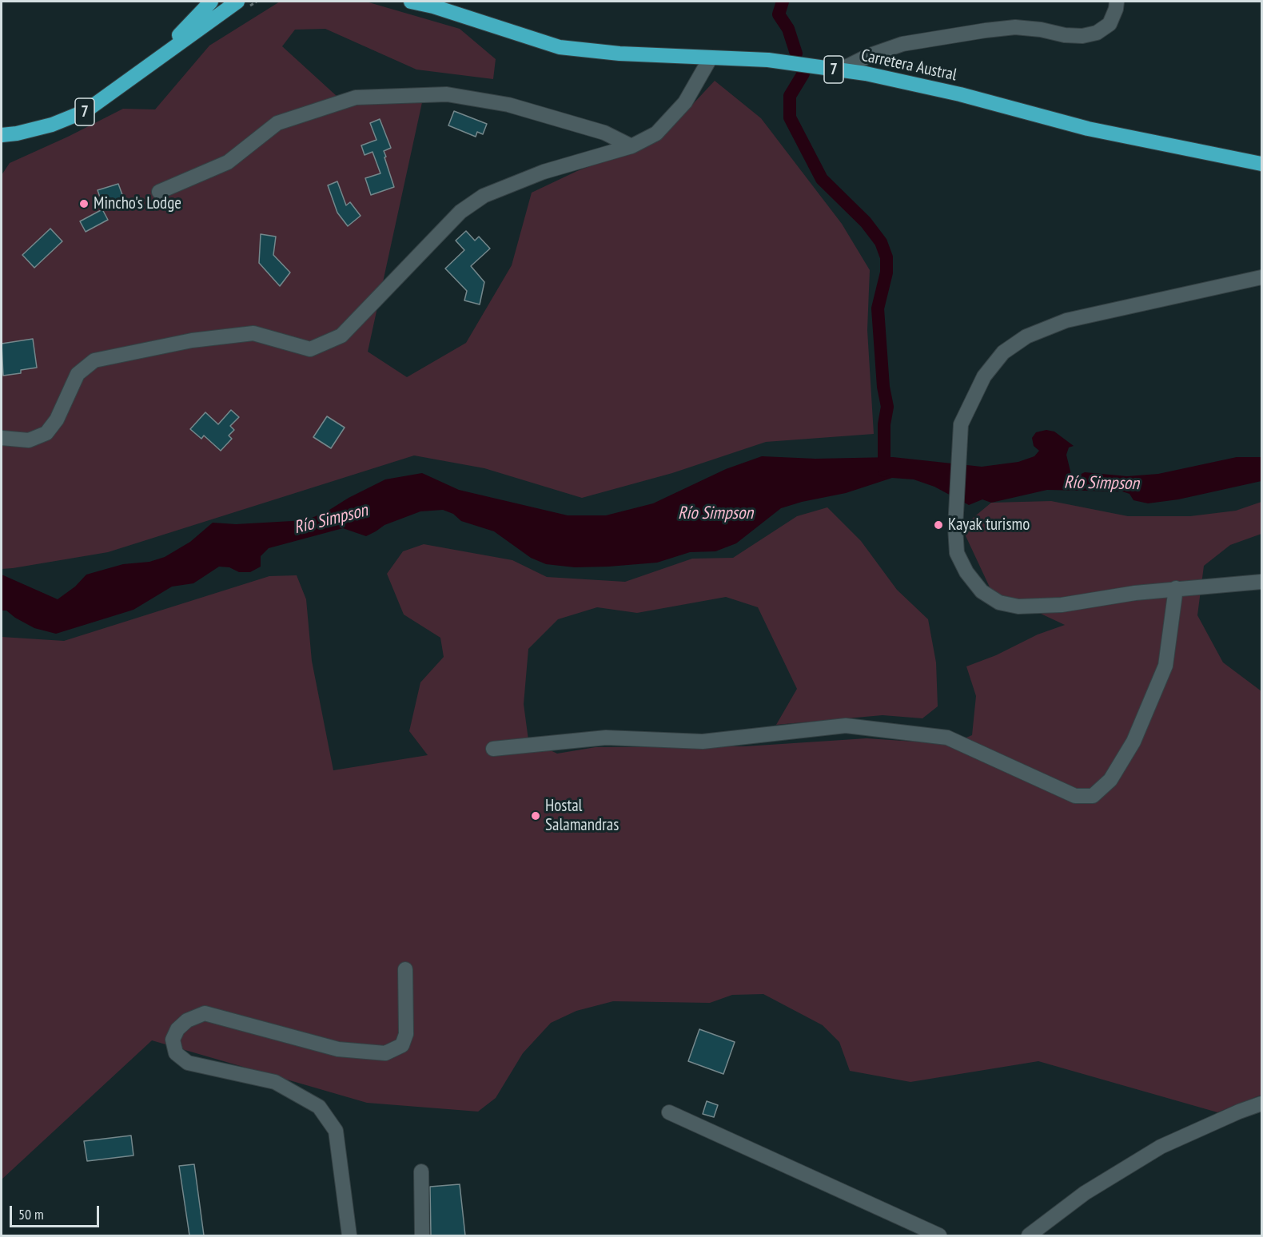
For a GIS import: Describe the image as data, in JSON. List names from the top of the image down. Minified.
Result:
{"streets":{"highway":["Carretera Austral","7"]},"water":["Río Simpson"],"places":["Mincho's Lodge","Kayak turismo","Hostal Salamandras"],"scale_bar":"50 m"}
